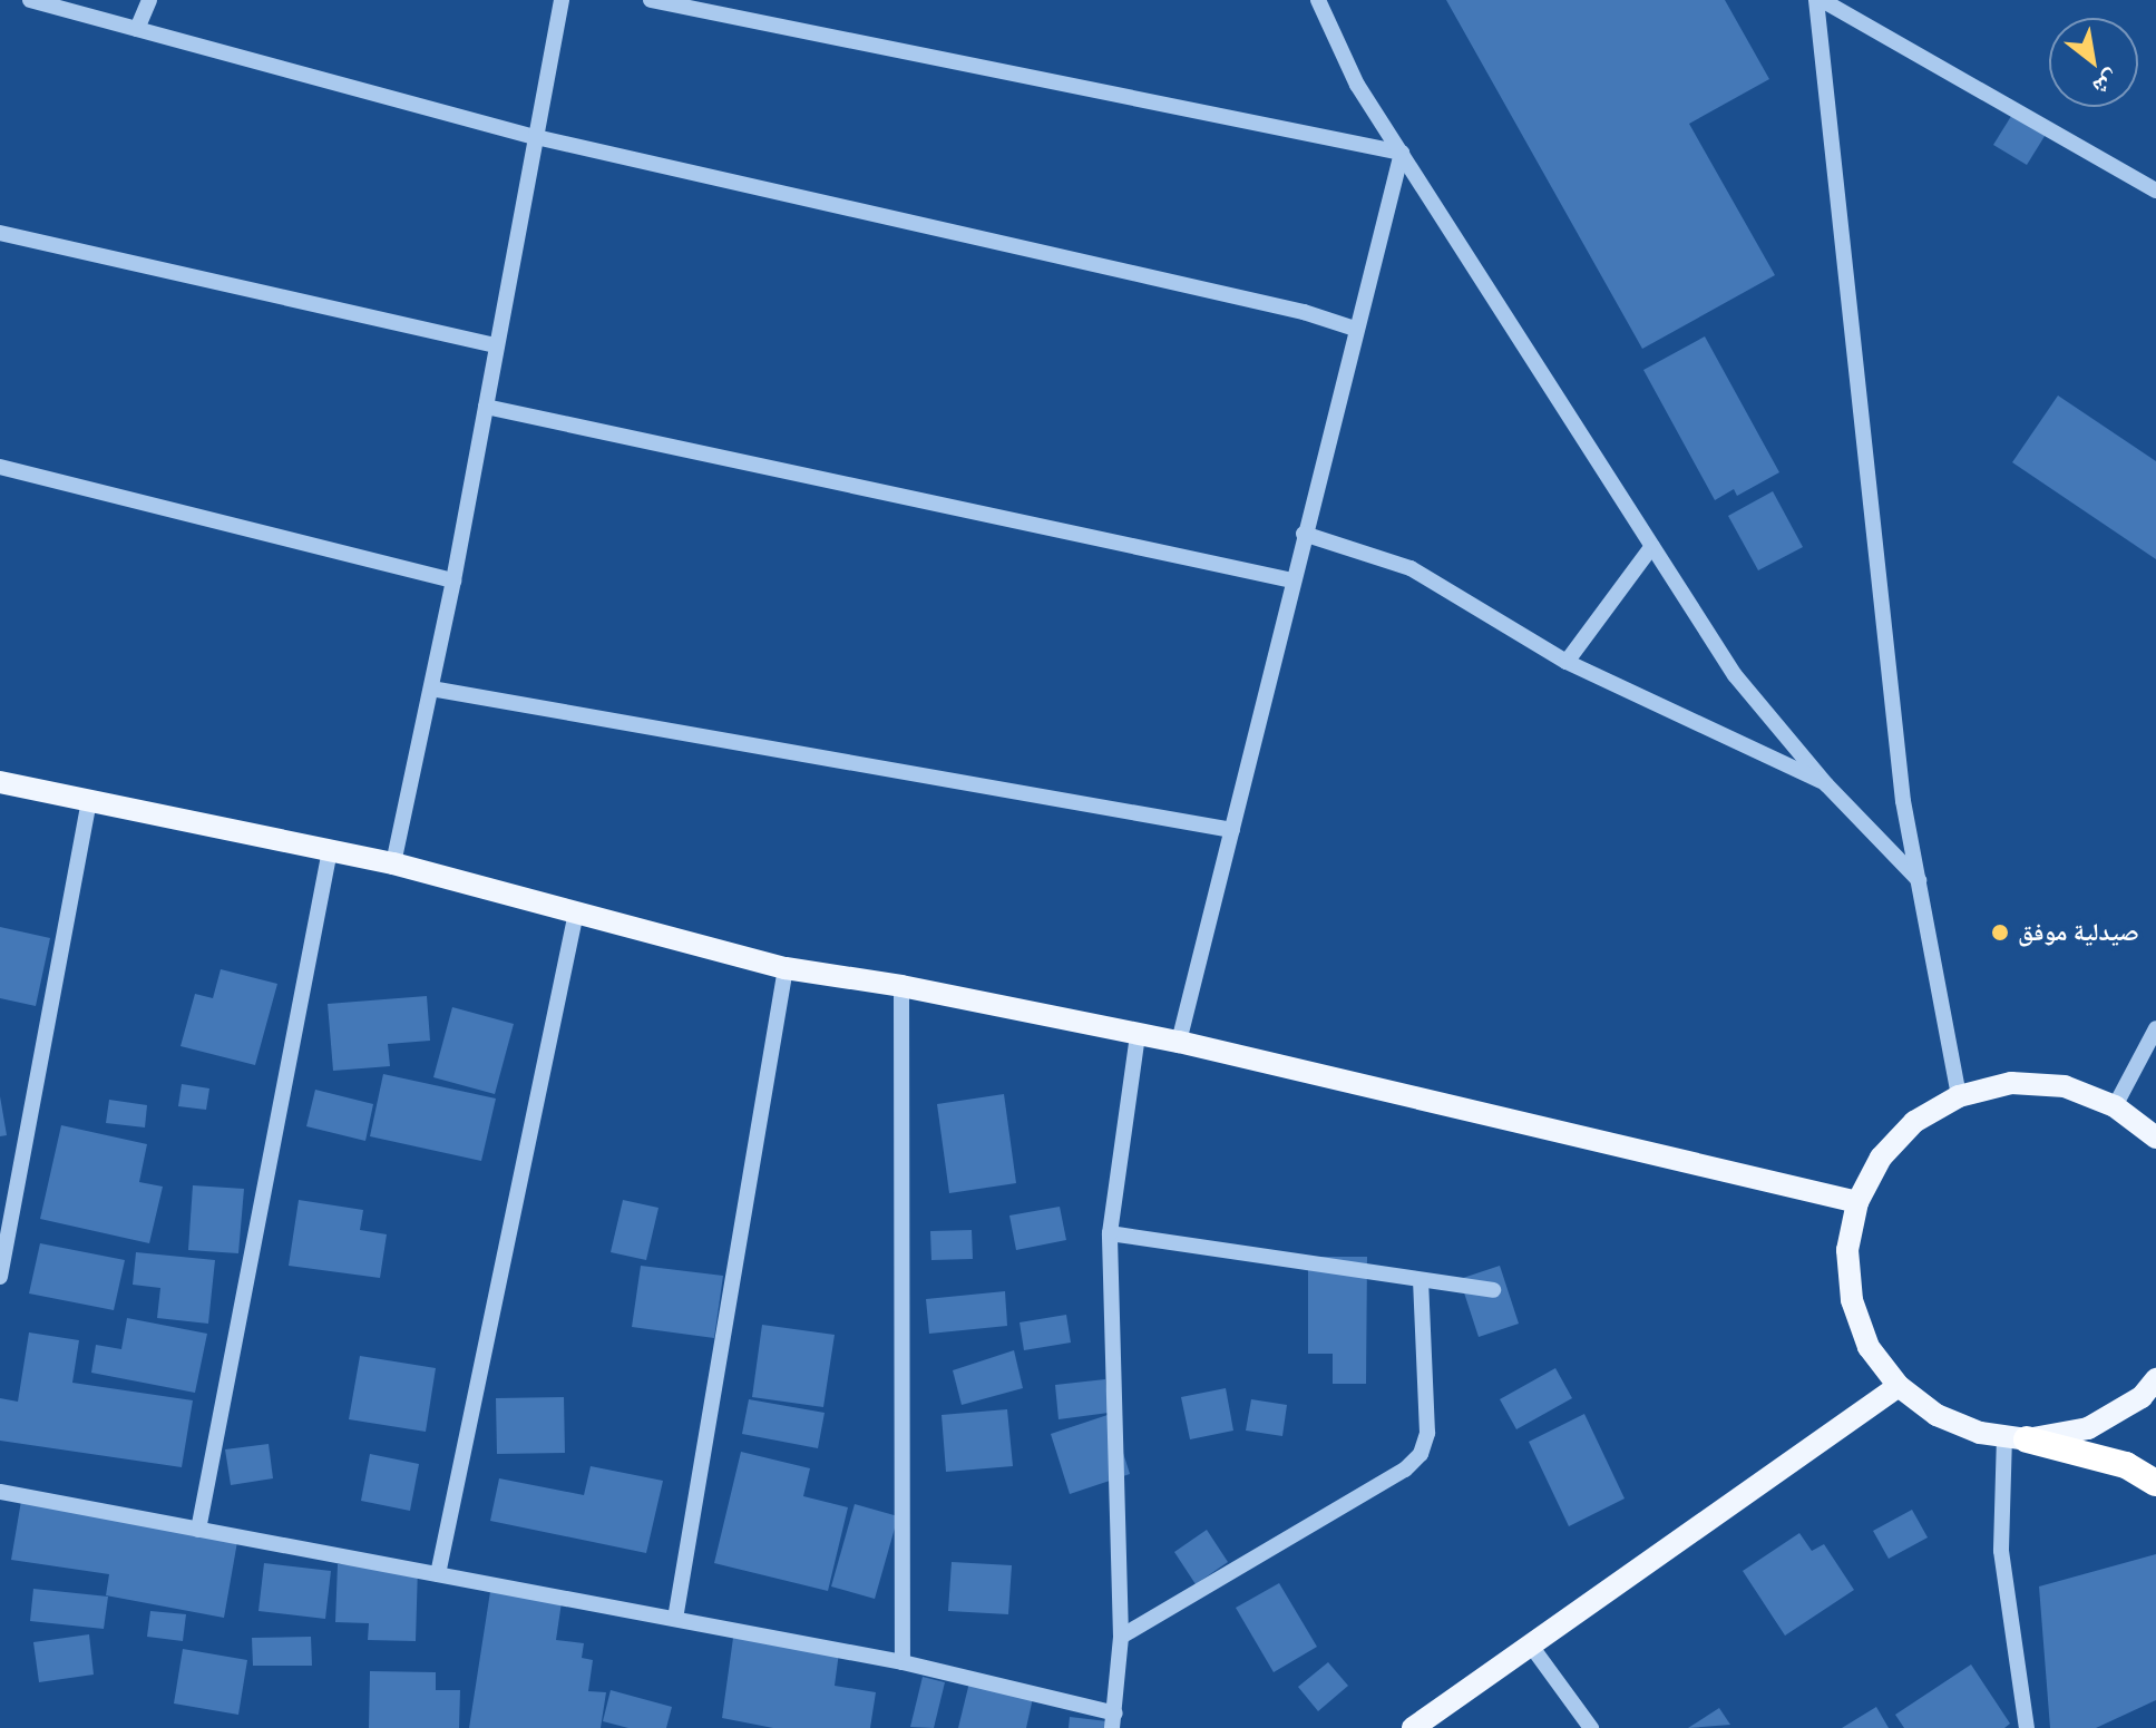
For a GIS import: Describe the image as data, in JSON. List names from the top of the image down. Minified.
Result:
{"places":["صيدلية موفق"],"north":"bottom right"}
